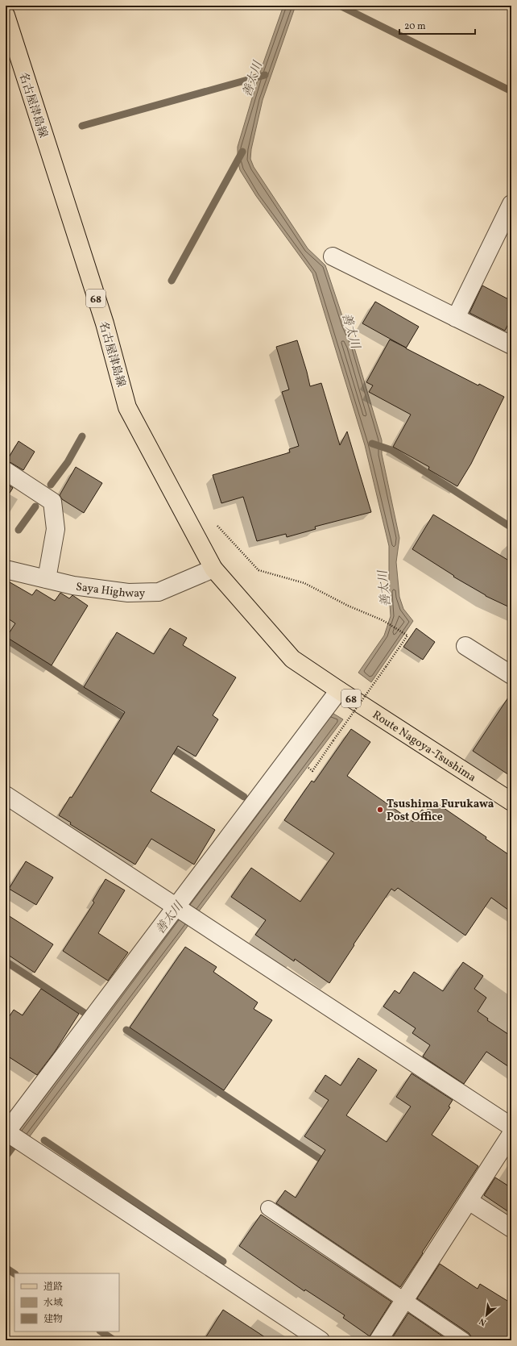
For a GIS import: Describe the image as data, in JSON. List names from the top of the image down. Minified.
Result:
{"streets":{"main road":["名古屋津島線","68","Route Nagoya-Tsushima"],"street":["Saya Highway"]},"crossings":[["名古屋津島線","Saya Highway"],["名古屋津島線","Route Nagoya-Tsushima"],["Saya Highway","Route Nagoya-Tsushima"]],"water":["善太川"],"places":["Tsushima Furukawa Post Office"],"legend":["道路","水域","建物"],"scale_bar":"20 m","north":"bottom left"}
